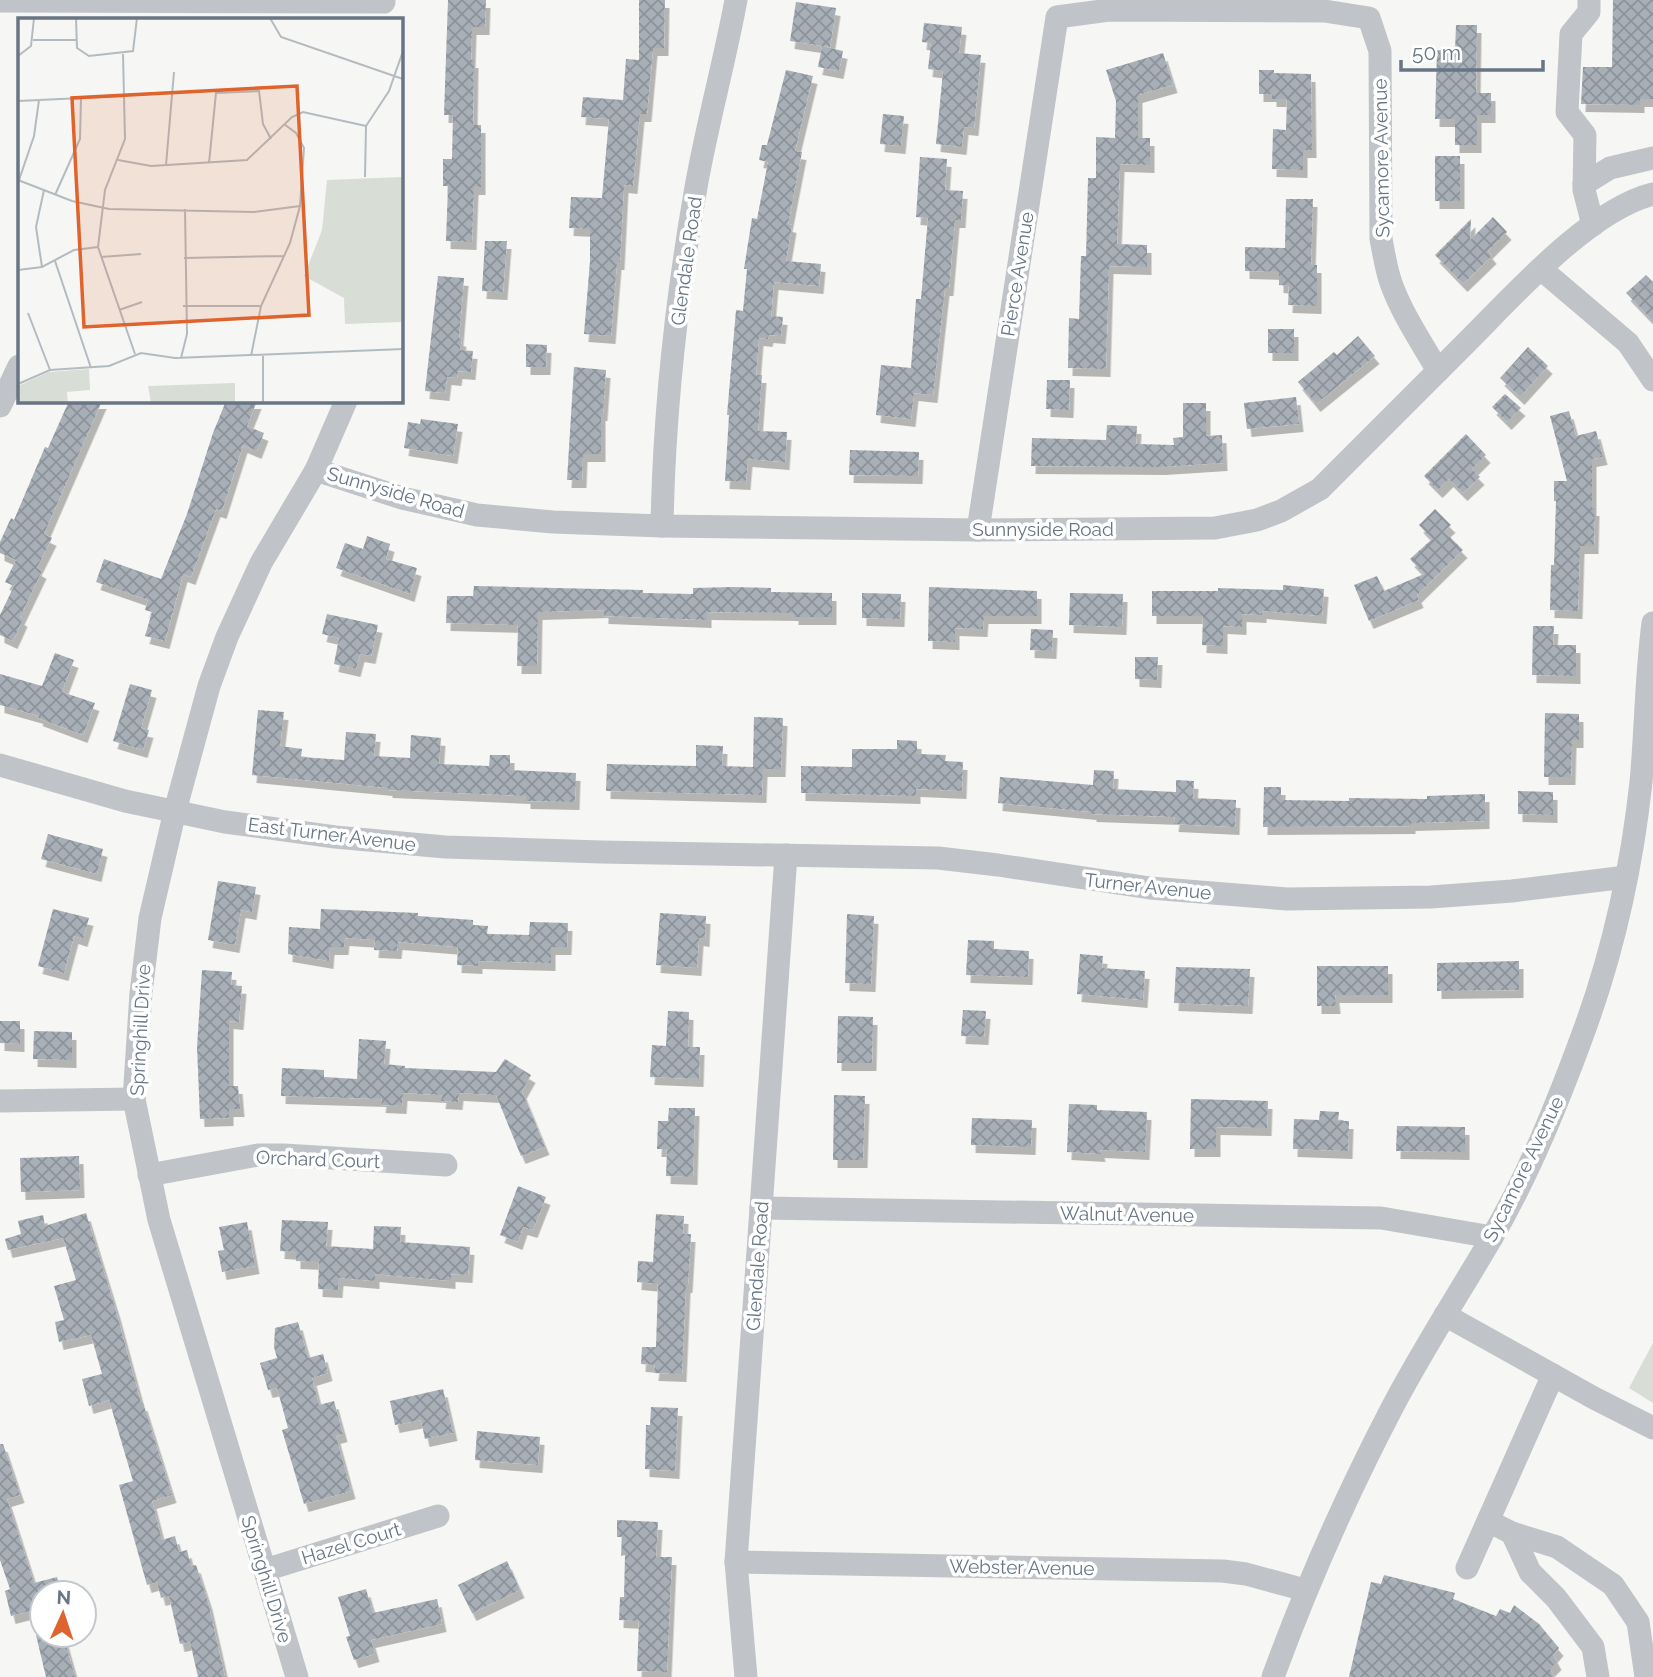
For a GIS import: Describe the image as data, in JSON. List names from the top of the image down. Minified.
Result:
{"streets":{"street":["Sycamore Avenue","Glendale Road","Pierce Avenue","Sunnyside Road","East Turner Avenue","Turner Avenue","Springhill Drive","Orchard Court","Walnut Avenue","Hazel Court","Webster Avenue"]},"crossings":[["Sycamore Avenue","Pierce Avenue"],["Sycamore Avenue","Sunnyside Road"],["Sycamore Avenue","Turner Avenue"],["Sycamore Avenue","Walnut Avenue"],["Sycamore Avenue","Webster Avenue"],["Glendale Road","Sunnyside Road"],["Glendale Road","Turner Avenue"],["Glendale Road","Walnut Avenue"],["Glendale Road","Webster Avenue"],["Pierce Avenue","Sunnyside Road"],["Sunnyside Road","Springhill Drive"],["East Turner Avenue","Turner Avenue"],["East Turner Avenue","Springhill Drive"],["Springhill Drive","Orchard Court"],["Springhill Drive","Hazel Court"]],"scale_bar":"50 m","north":"top"}
